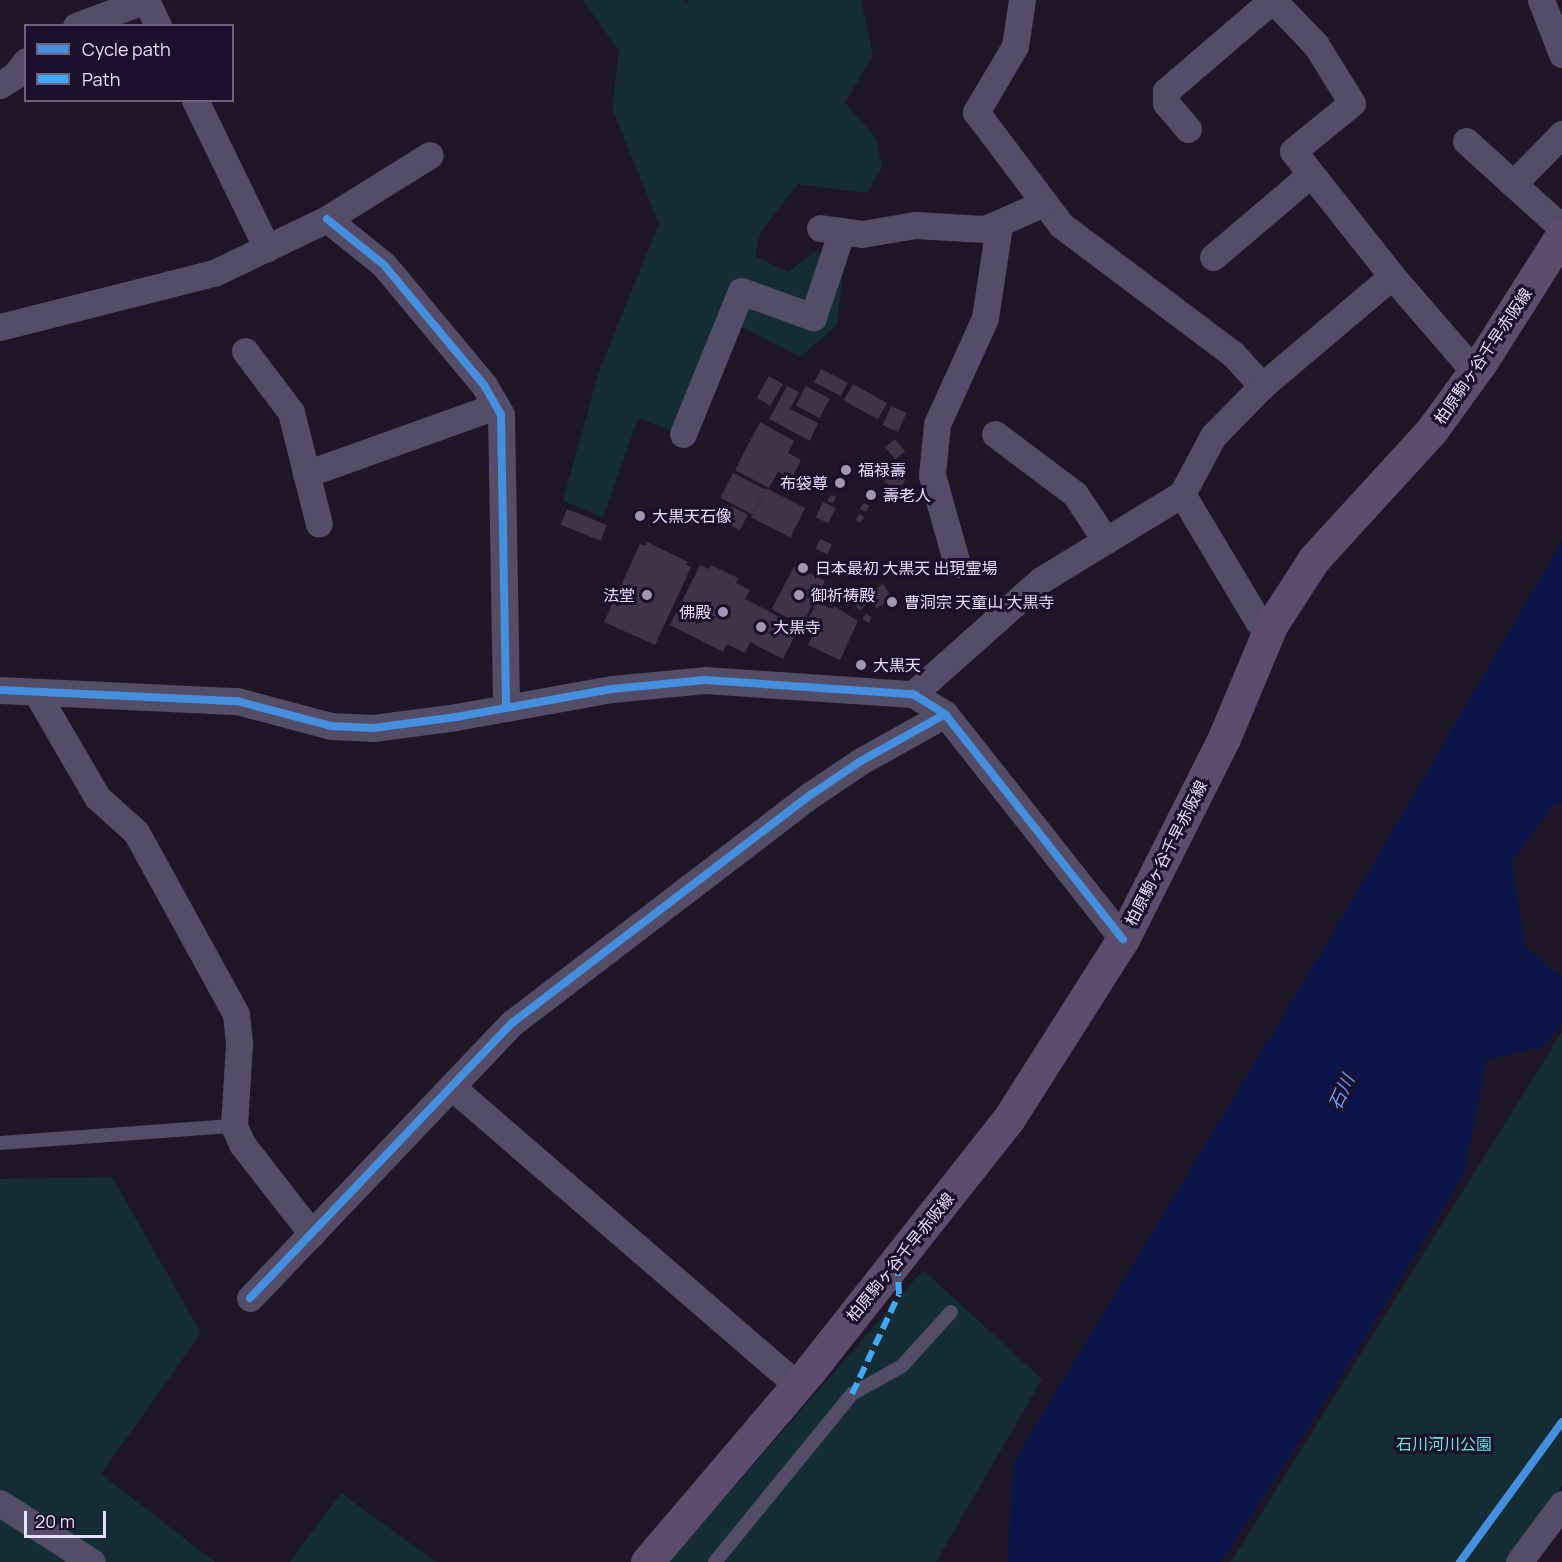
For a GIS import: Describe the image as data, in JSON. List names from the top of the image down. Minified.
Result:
{"streets":{"main road":["柏原駒ヶ谷千早赤阪線"]},"water":["石川"],"parks":["石川河川公園"],"places":["福禄壽","布袋尊","壽老人","大黒天石像","日本最初 大黒天 出現霊場","法堂","御祈祷殿","曹洞宗 天童山 大黒寺","佛殿","大黒寺","大黒天"],"legend":["Cycle path","Path"],"scale_bar":"20 m"}
